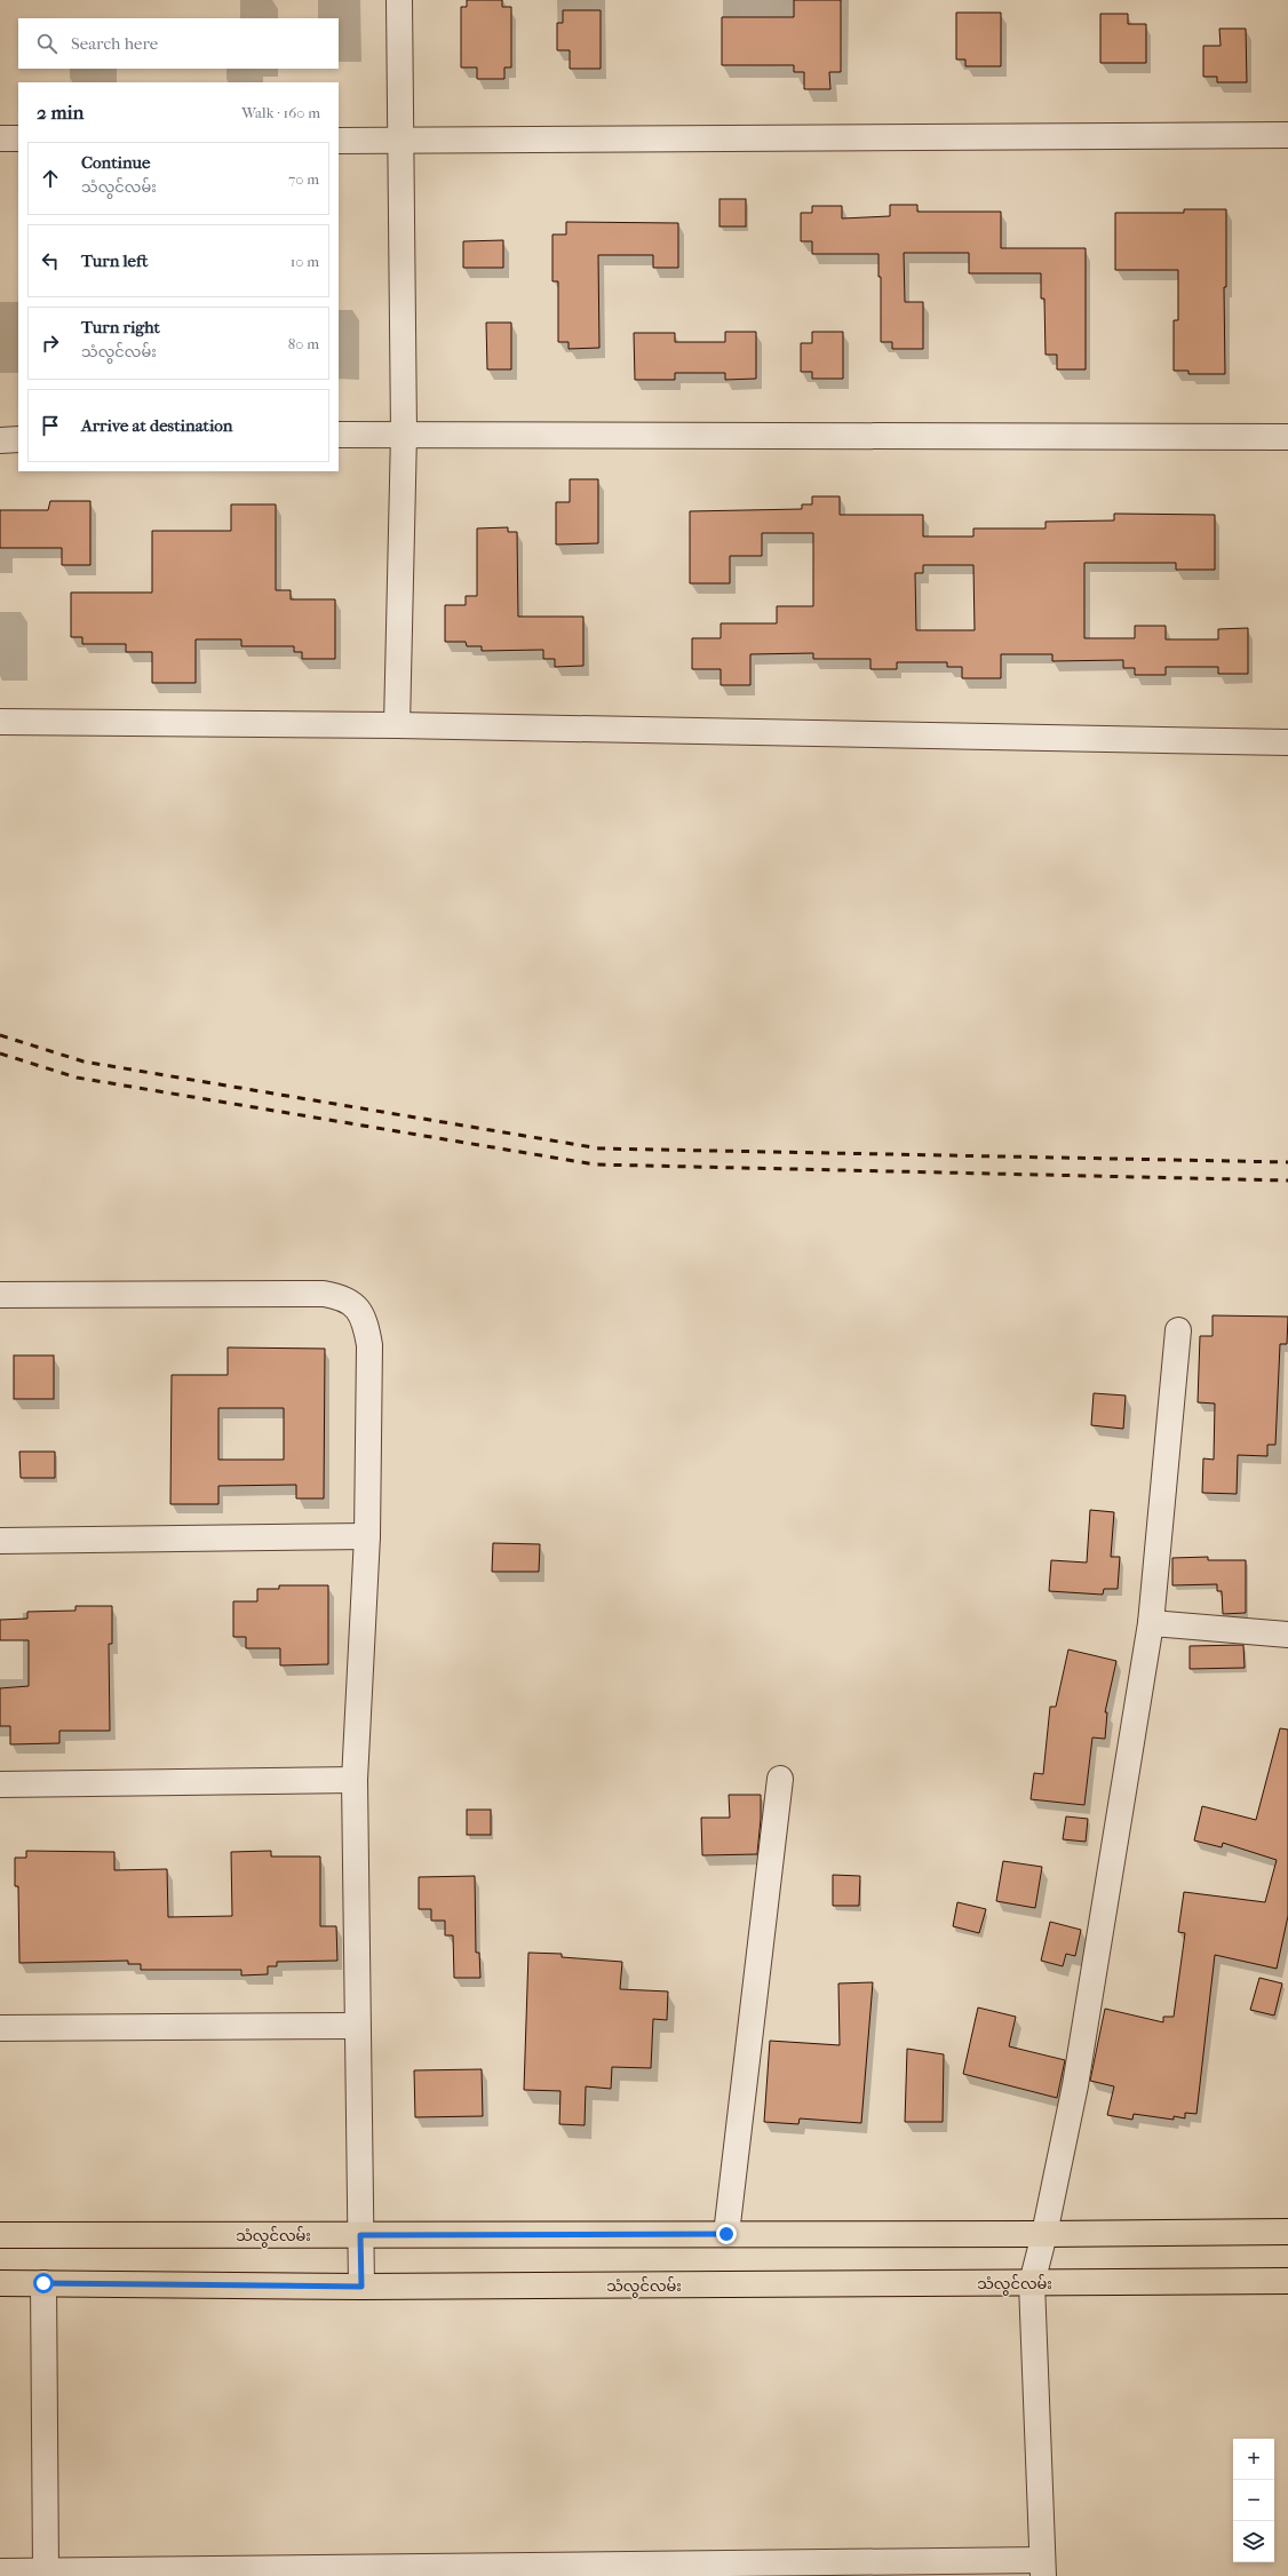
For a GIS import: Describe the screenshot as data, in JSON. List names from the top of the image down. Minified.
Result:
{"streets":{"main road":["သံလွင်လမ်း"]},"page":{"search":"Search here","heading":["2 min","Walk · 160 m"],"list":[["Continue","သံလွင်လမ်း","70 m"],["Turn left","10 m"],["Turn right","သံလွင်လမ်း","80 m"],"Arrive at destination"],"map_buttons":["+","−"]}}
